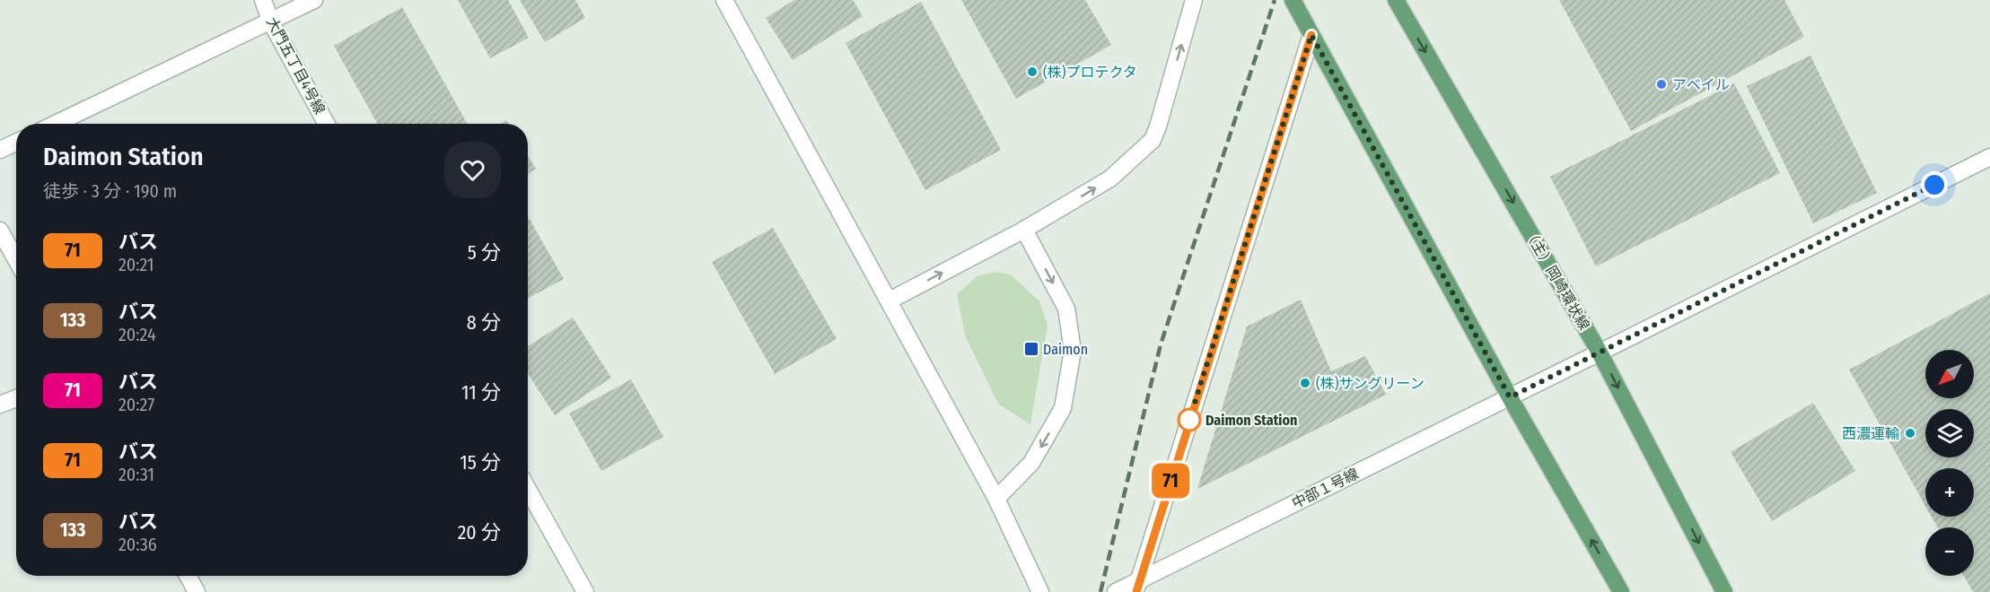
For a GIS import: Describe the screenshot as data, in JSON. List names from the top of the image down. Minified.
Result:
{"streets":{"main road":["（主）岡崎環状線"],"street":["大門五丁目4号線","中部１号線"]},"crossings":[["（主）岡崎環状線","中部１号線"]],"places":{"other":["(株)プロテクタ","アベイル","(株)サングリーン","Daimon Station","西濃運輸"],"transit":["Daimon"]},"lines":["bus line 71"],"north":"bottom left","page":{"on_map":"71","heading":["Daimon Station","徒歩 · 3 分 · 190 m"],"list":[{"mark":"71","name":"バス","note":"20:21","value":"5 分"},{"mark":"133","name":"バス","note":"20:24","value":"8 分"},{"mark":"71","name":"バス","note":"20:27","value":"11 分"},{"mark":"71","name":"バス","note":"20:31","value":"15 分"},{"mark":"133","name":"バス","note":"20:36","value":"20 分"}],"map_buttons":["+","−"]}}
